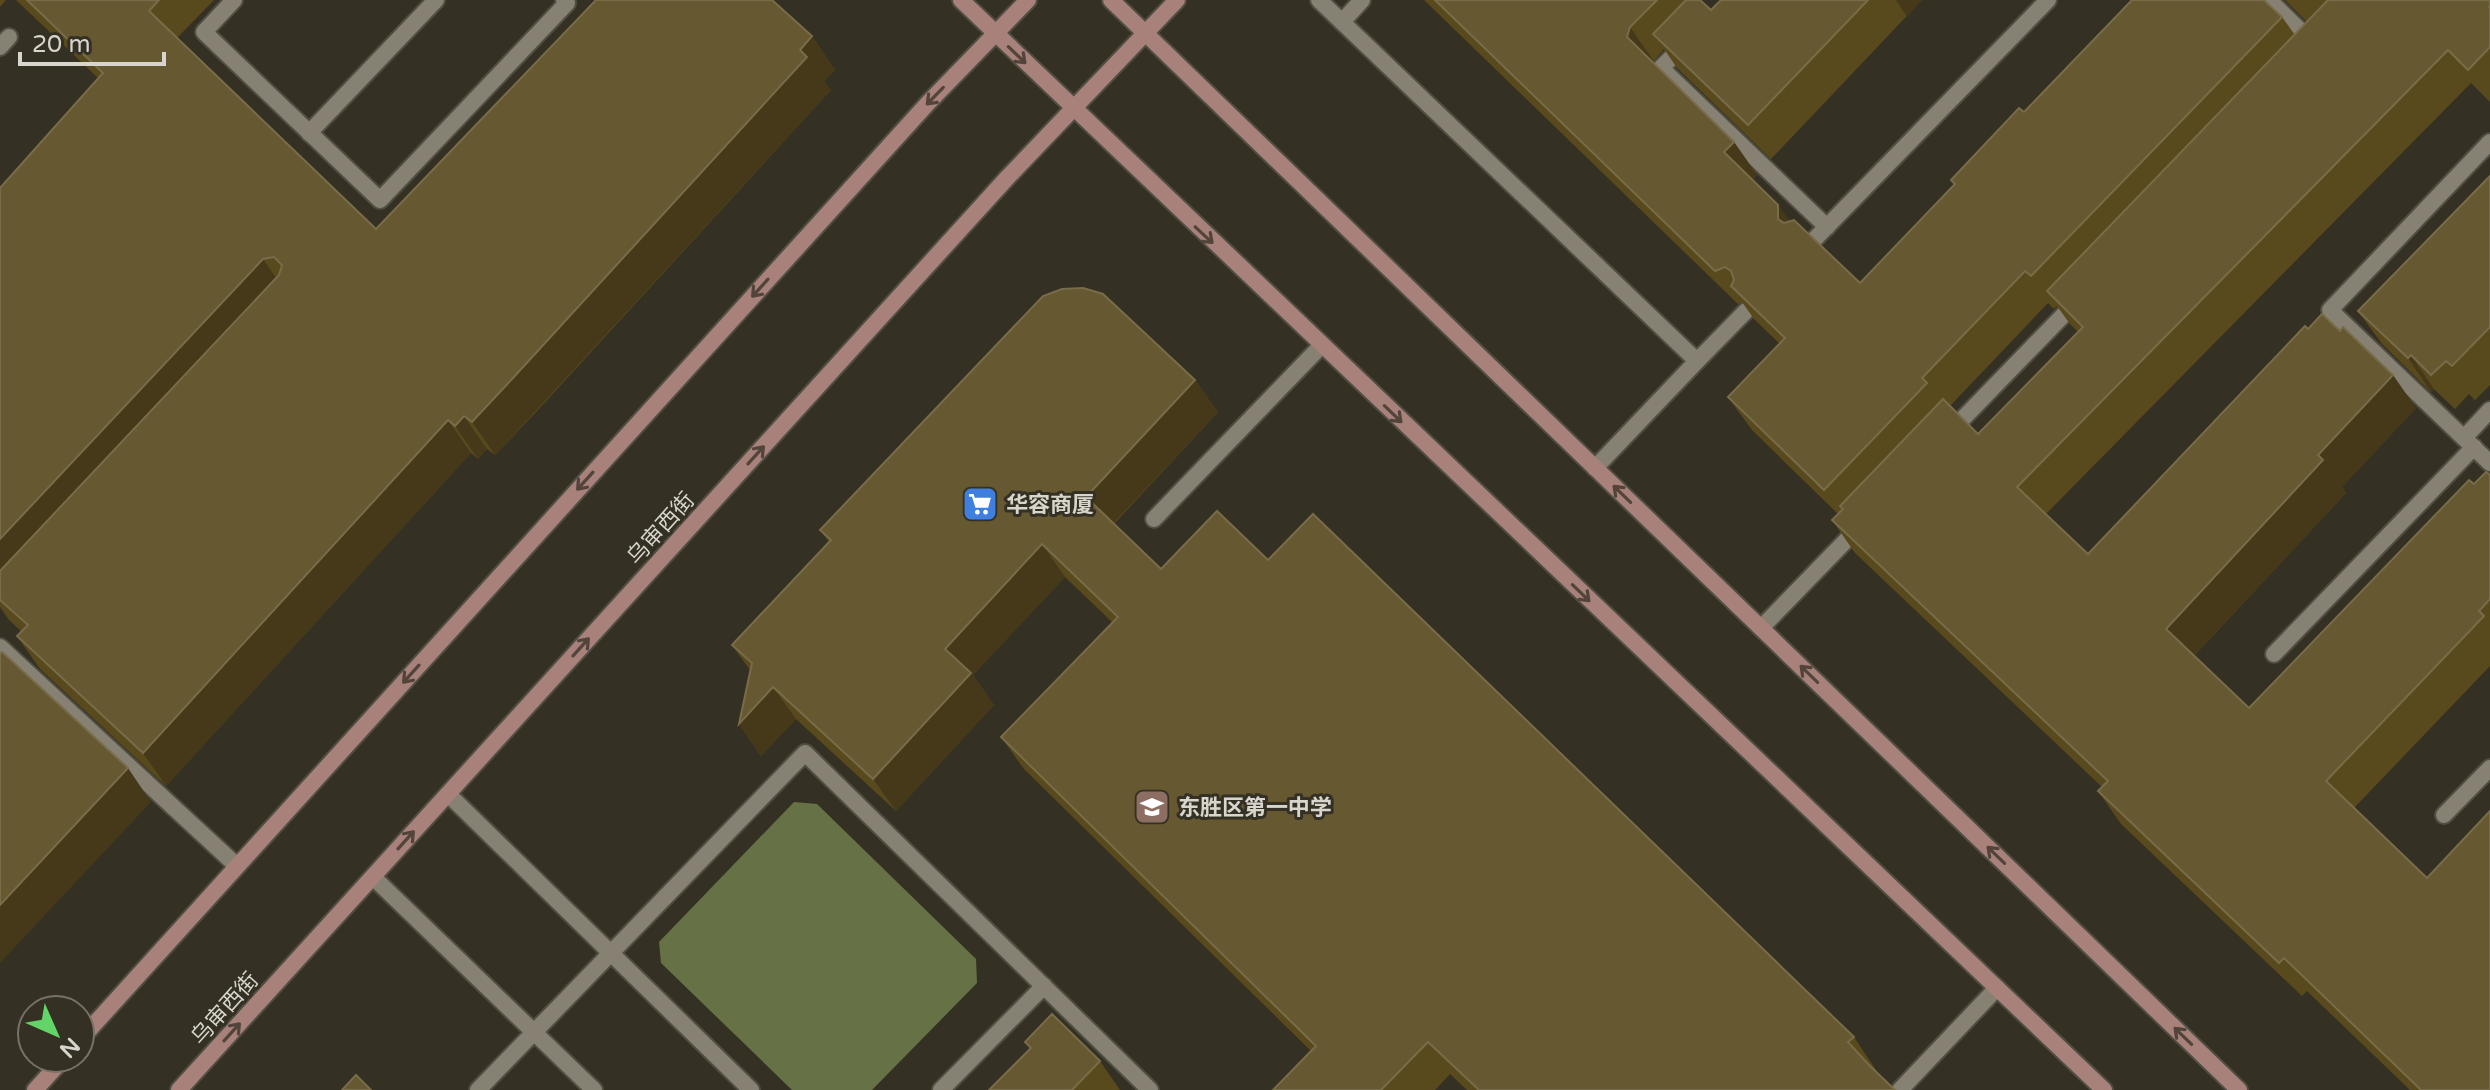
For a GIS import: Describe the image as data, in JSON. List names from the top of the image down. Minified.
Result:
{"streets":{"street":["乌审西街"]},"places":{"supermarket":["华容商厦"],"school or university":["东胜区第一中学"]},"scale_bar":"20 m","north":"bottom right"}
